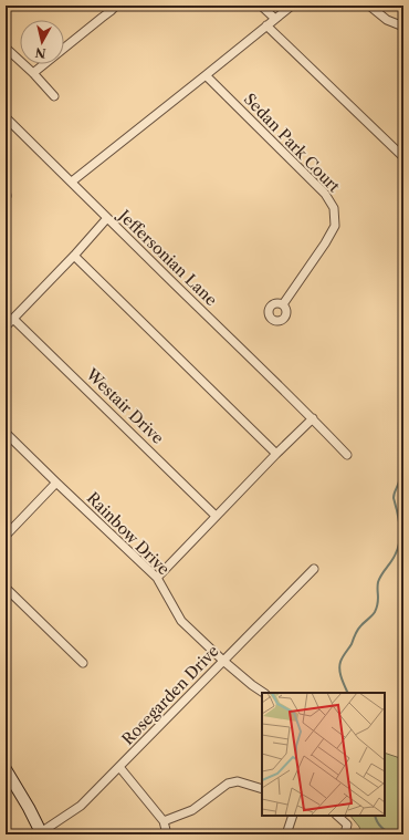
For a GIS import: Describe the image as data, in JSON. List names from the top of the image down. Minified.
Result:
{"streets":{"street":["Sedan Park Court","Jeffersonian Lane","Westair Drive","Rainbow Drive","Rosegarden Drive"]},"crossings":[["Rainbow Drive","Rosegarden Drive"]],"north":"bottom"}
